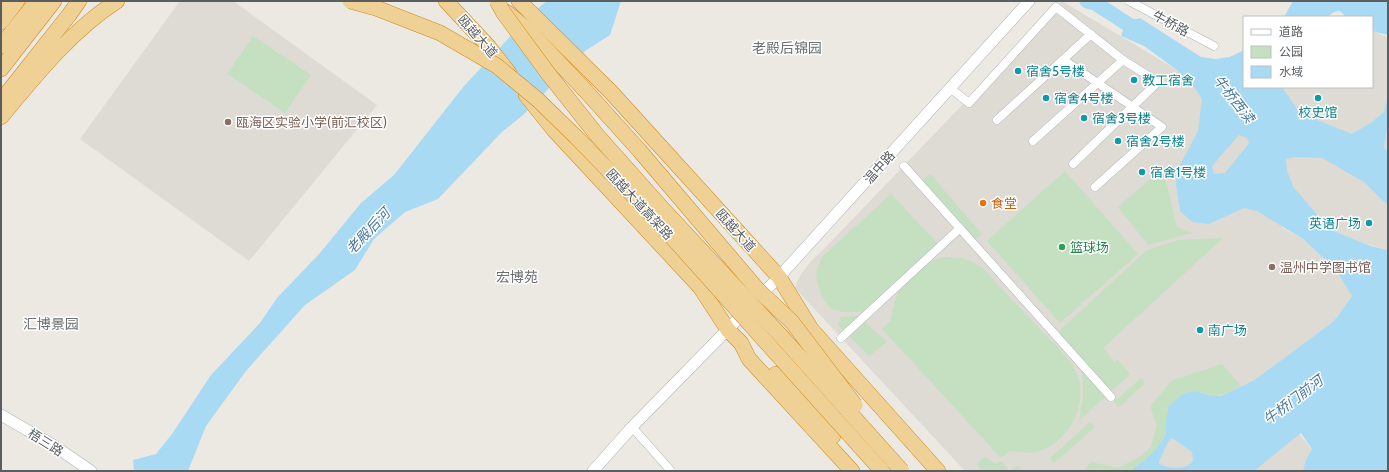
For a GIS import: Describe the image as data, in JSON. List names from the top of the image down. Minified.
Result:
{"streets":{"highway":["瓯越大道","瓯越大道高架路"],"street":["牛桥路","温中路","梧三路"]},"crossings":[["瓯越大道","温中路"]],"districts":["老殿后锦园","宏博苑","汇博景园"],"water":["牛桥西渎","老殿后河","牛桥门前河"],"places":["宿舍5号楼","教工宿舍","宿舍4号楼","校史馆","宿舍3号楼","瓯海区实验小学(前汇校区)","宿舍2号楼","宿舍1号楼","食堂","英语广场","篮球场","温州中学图书馆","南广场"],"legend":["道路","公园","水域"]}
